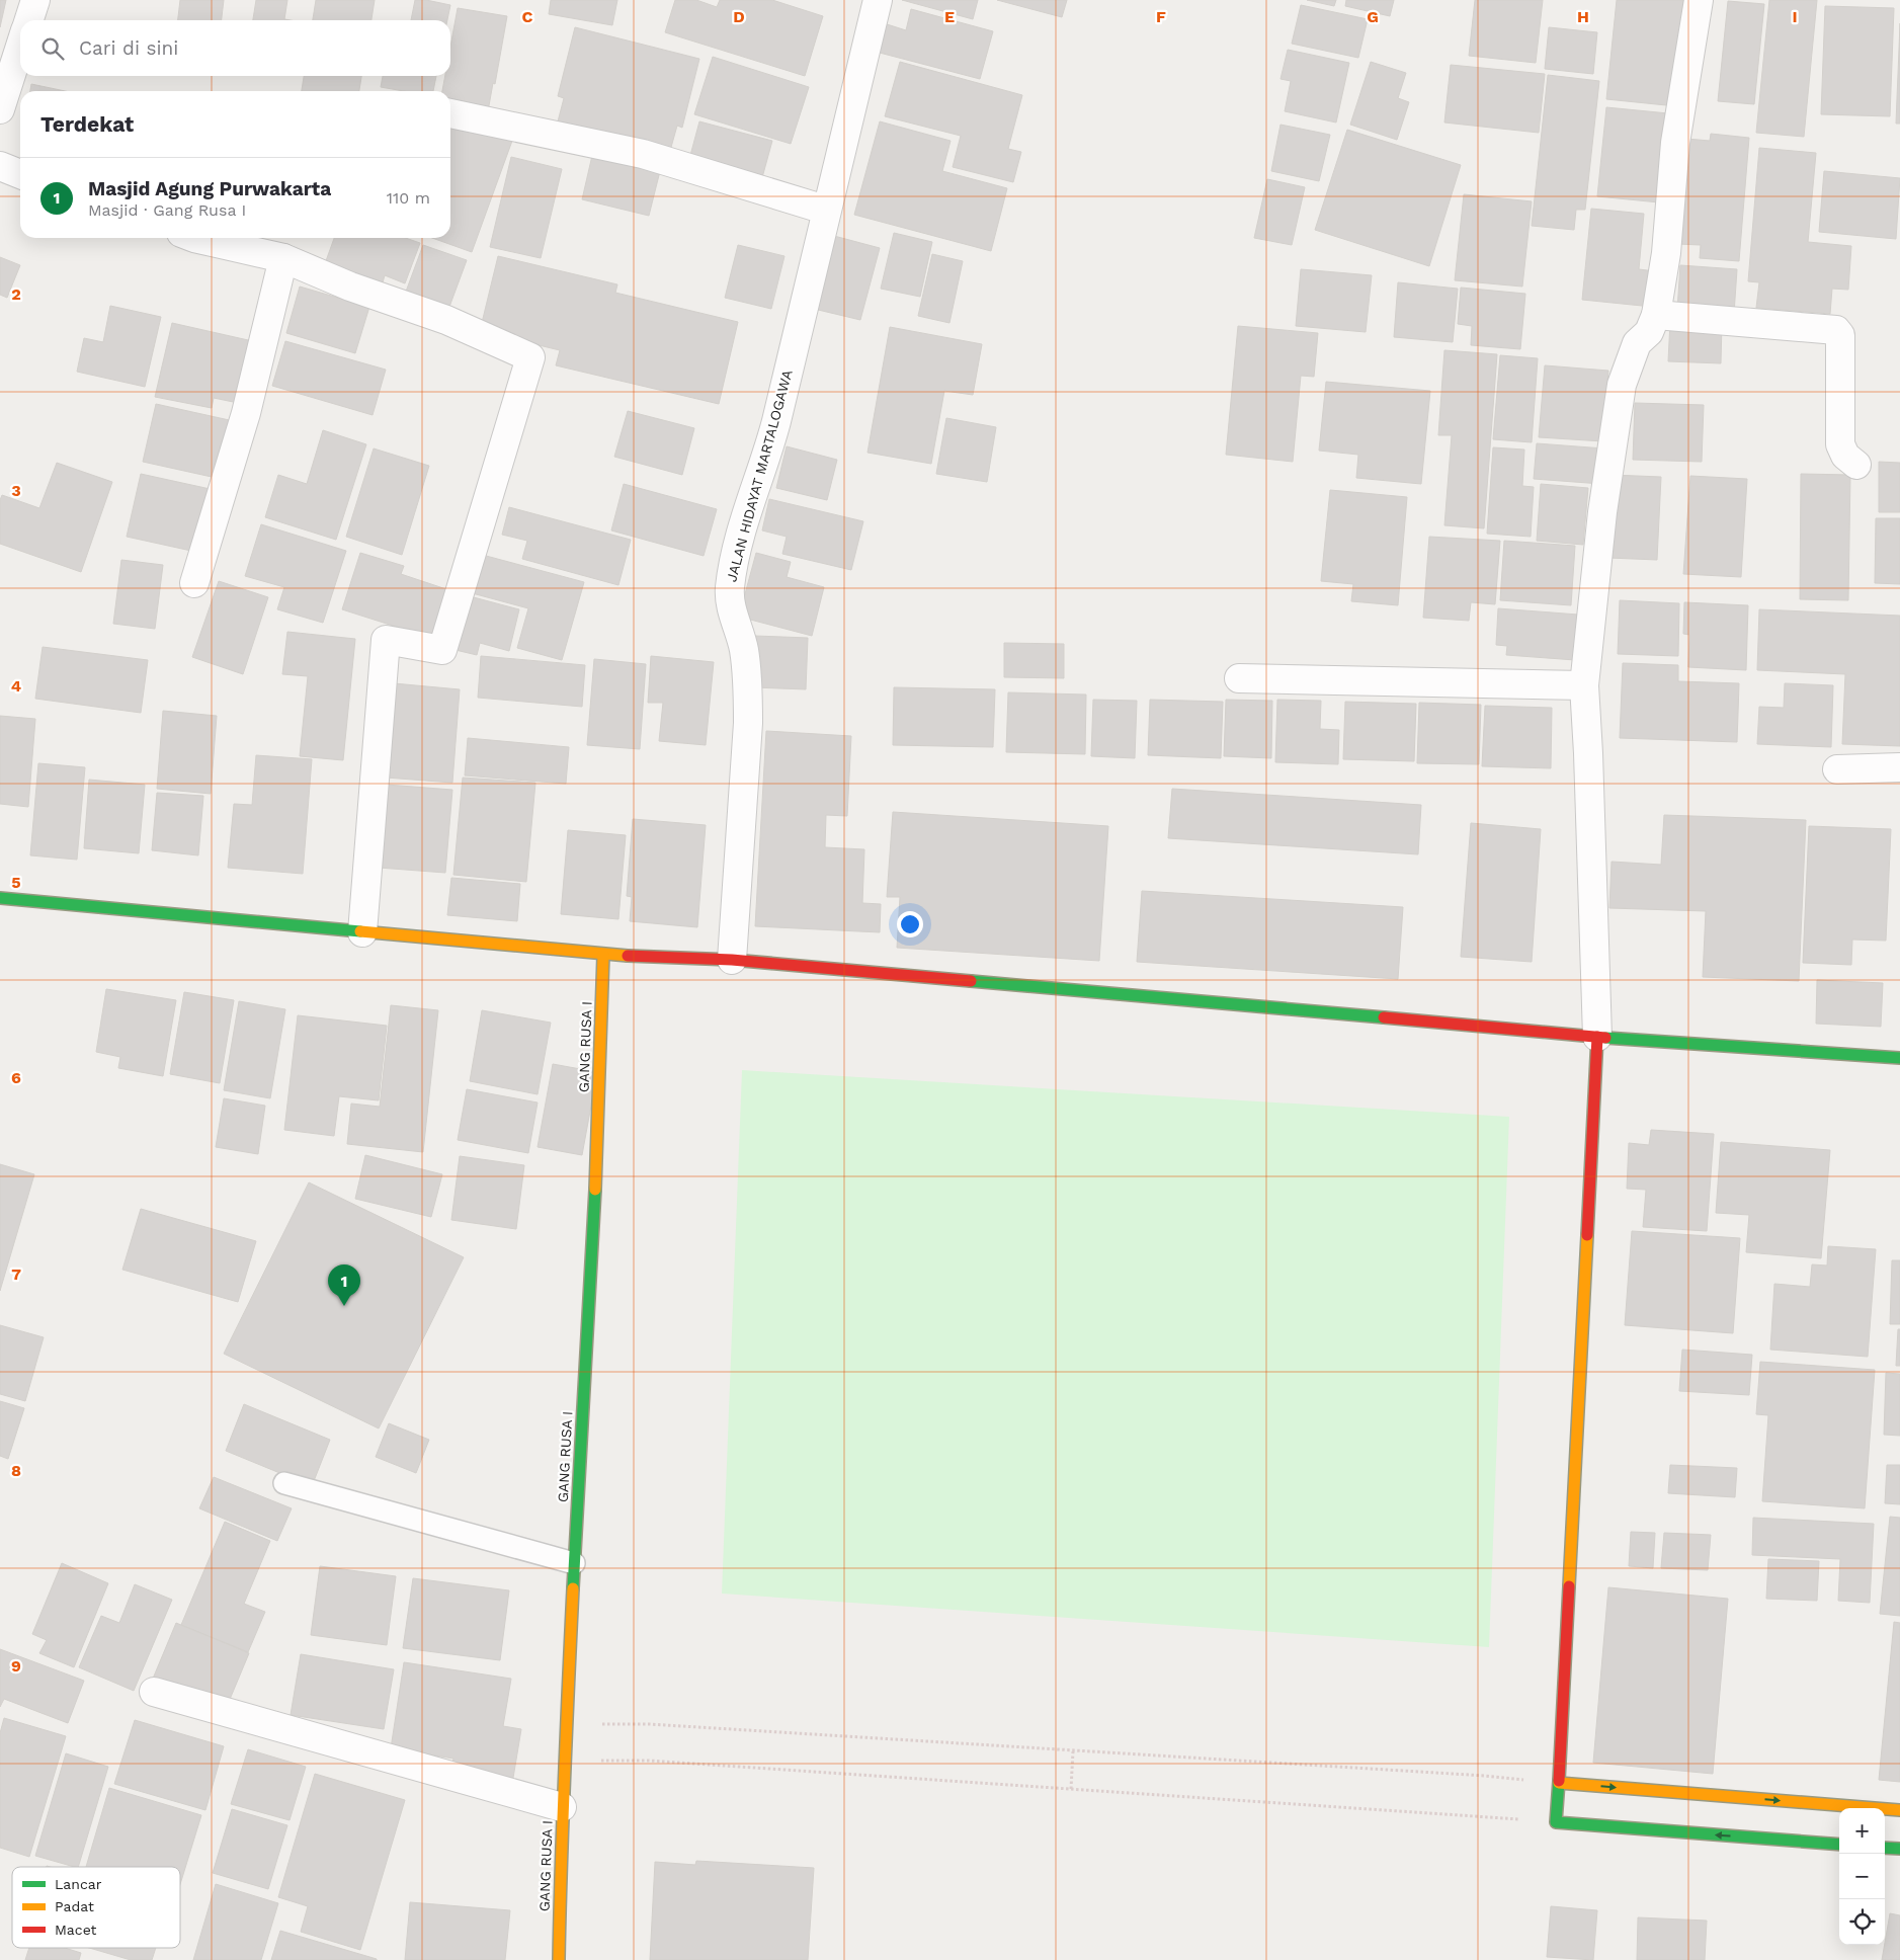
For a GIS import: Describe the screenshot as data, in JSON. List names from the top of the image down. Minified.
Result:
{"streets":{"street":["JALAN HIDAYAT MARTALOGAWA","GANG RUSA I"]},"legend":["Lancar","Padat","Macet"],"page":{"search":"Cari di sini","heading":"Terdekat","list":[{"mark":"1","name":"Masjid Agung Purwakarta","note":"Masjid · Gang Rusa I","value":"110 m"}],"pins":"1","map_buttons":["+","−"]},"grid":{"columns":["C","D","E","F","G","H","I"],"rows":["2","3","4","5","6","7","8","9"]}}
